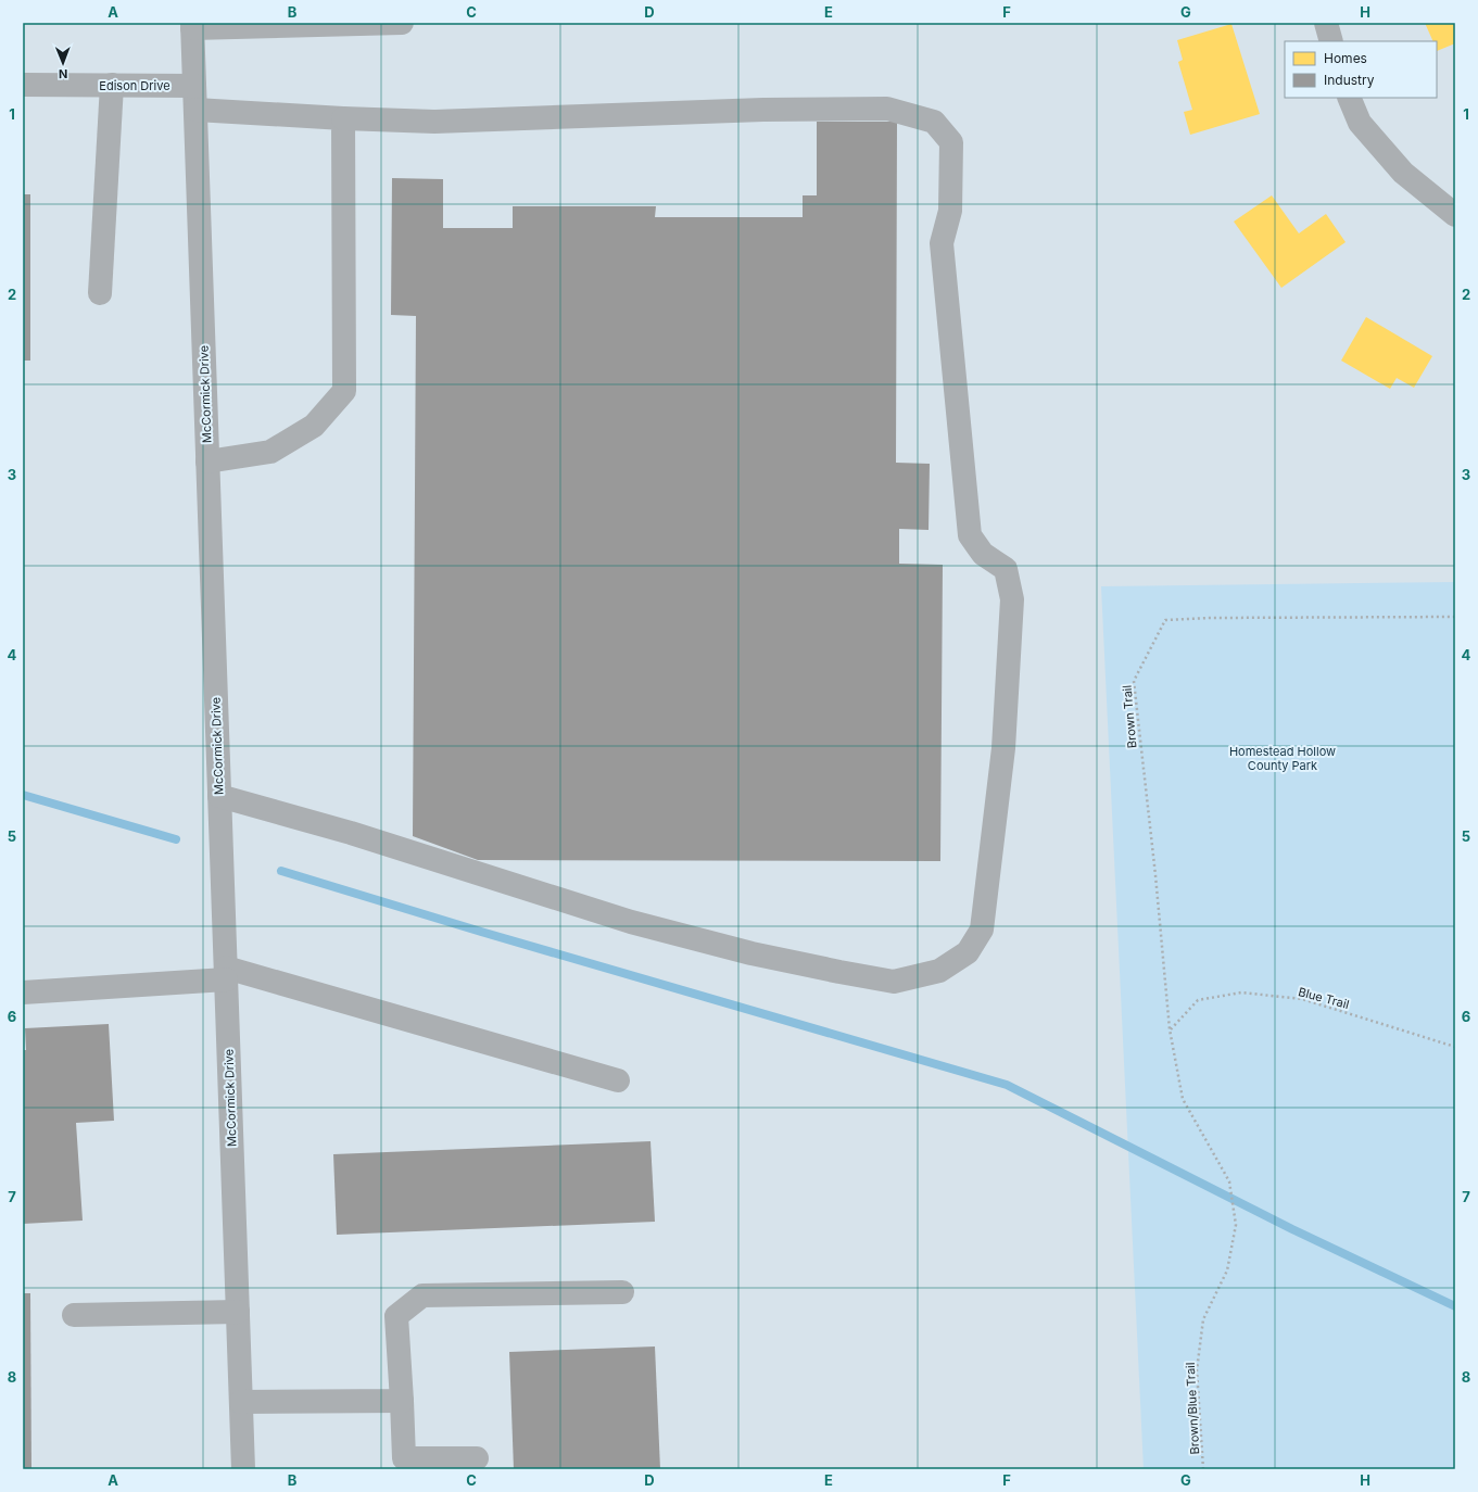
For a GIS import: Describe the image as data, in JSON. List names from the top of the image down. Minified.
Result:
{"streets":{"street":["Edison Drive","McCormick Drive"],"path":["Brown Trail","Blue Trail","Brown/Blue Trail"]},"crossings":[["Edison Drive","McCormick Drive"],["Brown Trail","Blue Trail"],["Brown Trail","Brown/Blue Trail"],["Blue Trail","Brown/Blue Trail"]],"parks":["Homestead Hollow County Park"],"legend":["Homes","Industry"],"north":"bottom","grid":{"columns":["A","B","C","D","E","F","G","H"],"rows":["1","2","3","4","5","6","7","8"]}}
